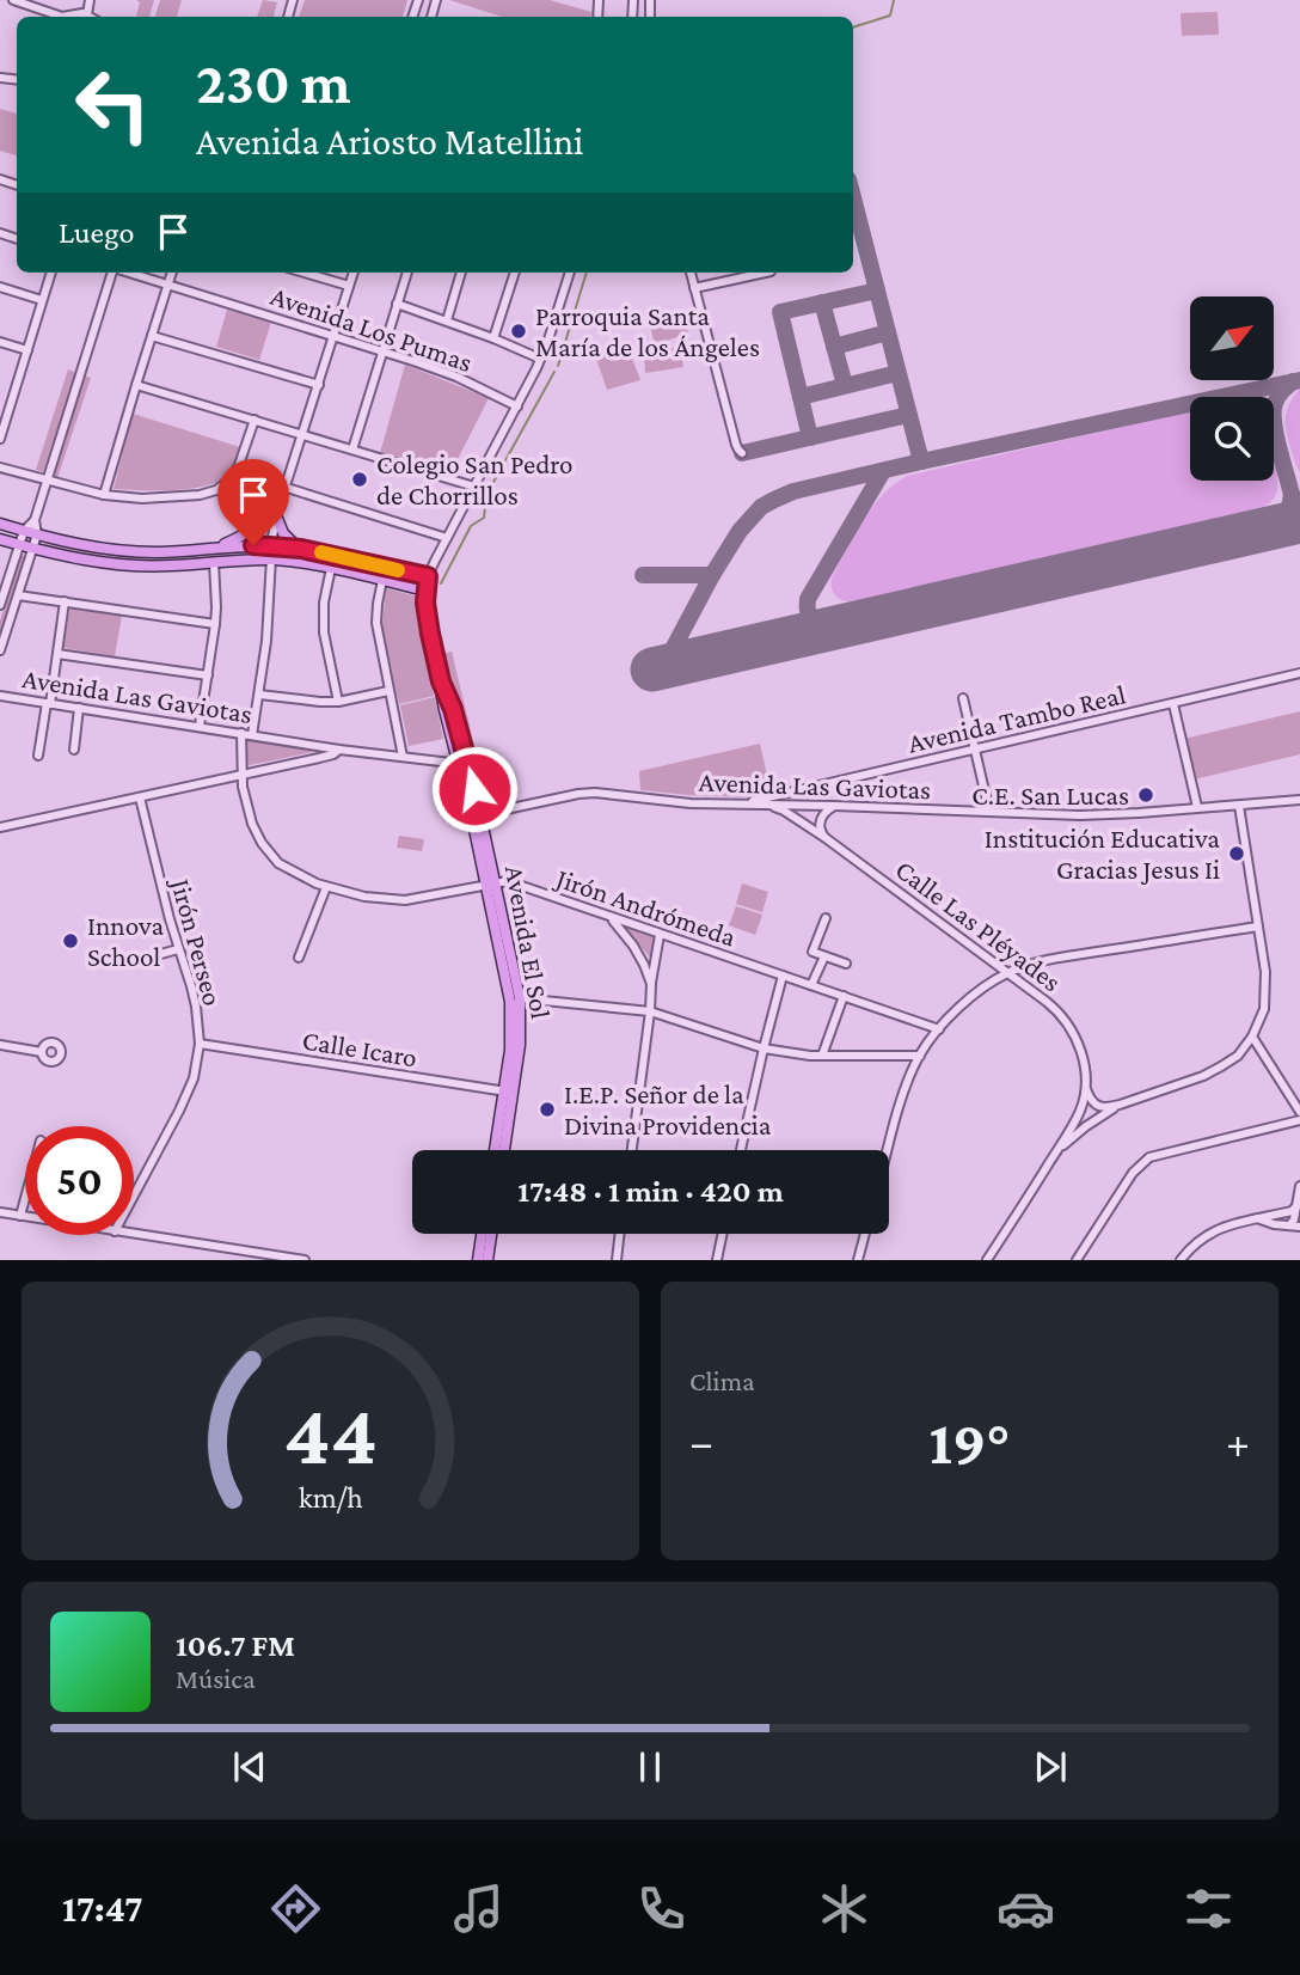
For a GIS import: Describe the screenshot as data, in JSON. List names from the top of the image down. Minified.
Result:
{"streets":{"main road":["Avenida El Sol"],"street":["Avenida Los Pumas","Avenida Las Gaviotas","Avenida Tambo Real","Jirón Andrómeda","Calle Las Pléyades","Jirón Perseo","Calle Icaro"]},"crossings":[["Avenida Los Pumas","Avenida El Sol"],["Avenida Las Gaviotas","Avenida Tambo Real"],["Avenida Las Gaviotas","Jirón Andrómeda"],["Avenida Las Gaviotas","Calle Las Pléyades"],["Avenida Las Gaviotas","Avenida El Sol"],["Avenida Tambo Real","Calle Las Pléyades"],["Jirón Andrómeda","Avenida El Sol"],["Jirón Perseo","Calle Icaro"],["Avenida El Sol","Calle Icaro"]],"places":["Parroquia Santa María de los Ángeles","Colegio San Pedro de Chorrillos","C.E. San Lucas","Institución Educativa Gracias Jesus Ii","Innova School","I.E.P. Señor de la Divina Providencia"],"north":"top right","page":{"turn":["230 m","Avenida Ariosto Matellini"],"then":"Luego","limit":"50","trip":"17:48 · 1 min · 420 m","tile":"Clima","heat":["−","19°","+"],"song":["106.7 FM","Música"],"tabs":"17:47","gauge":["44","km/h"]}}
